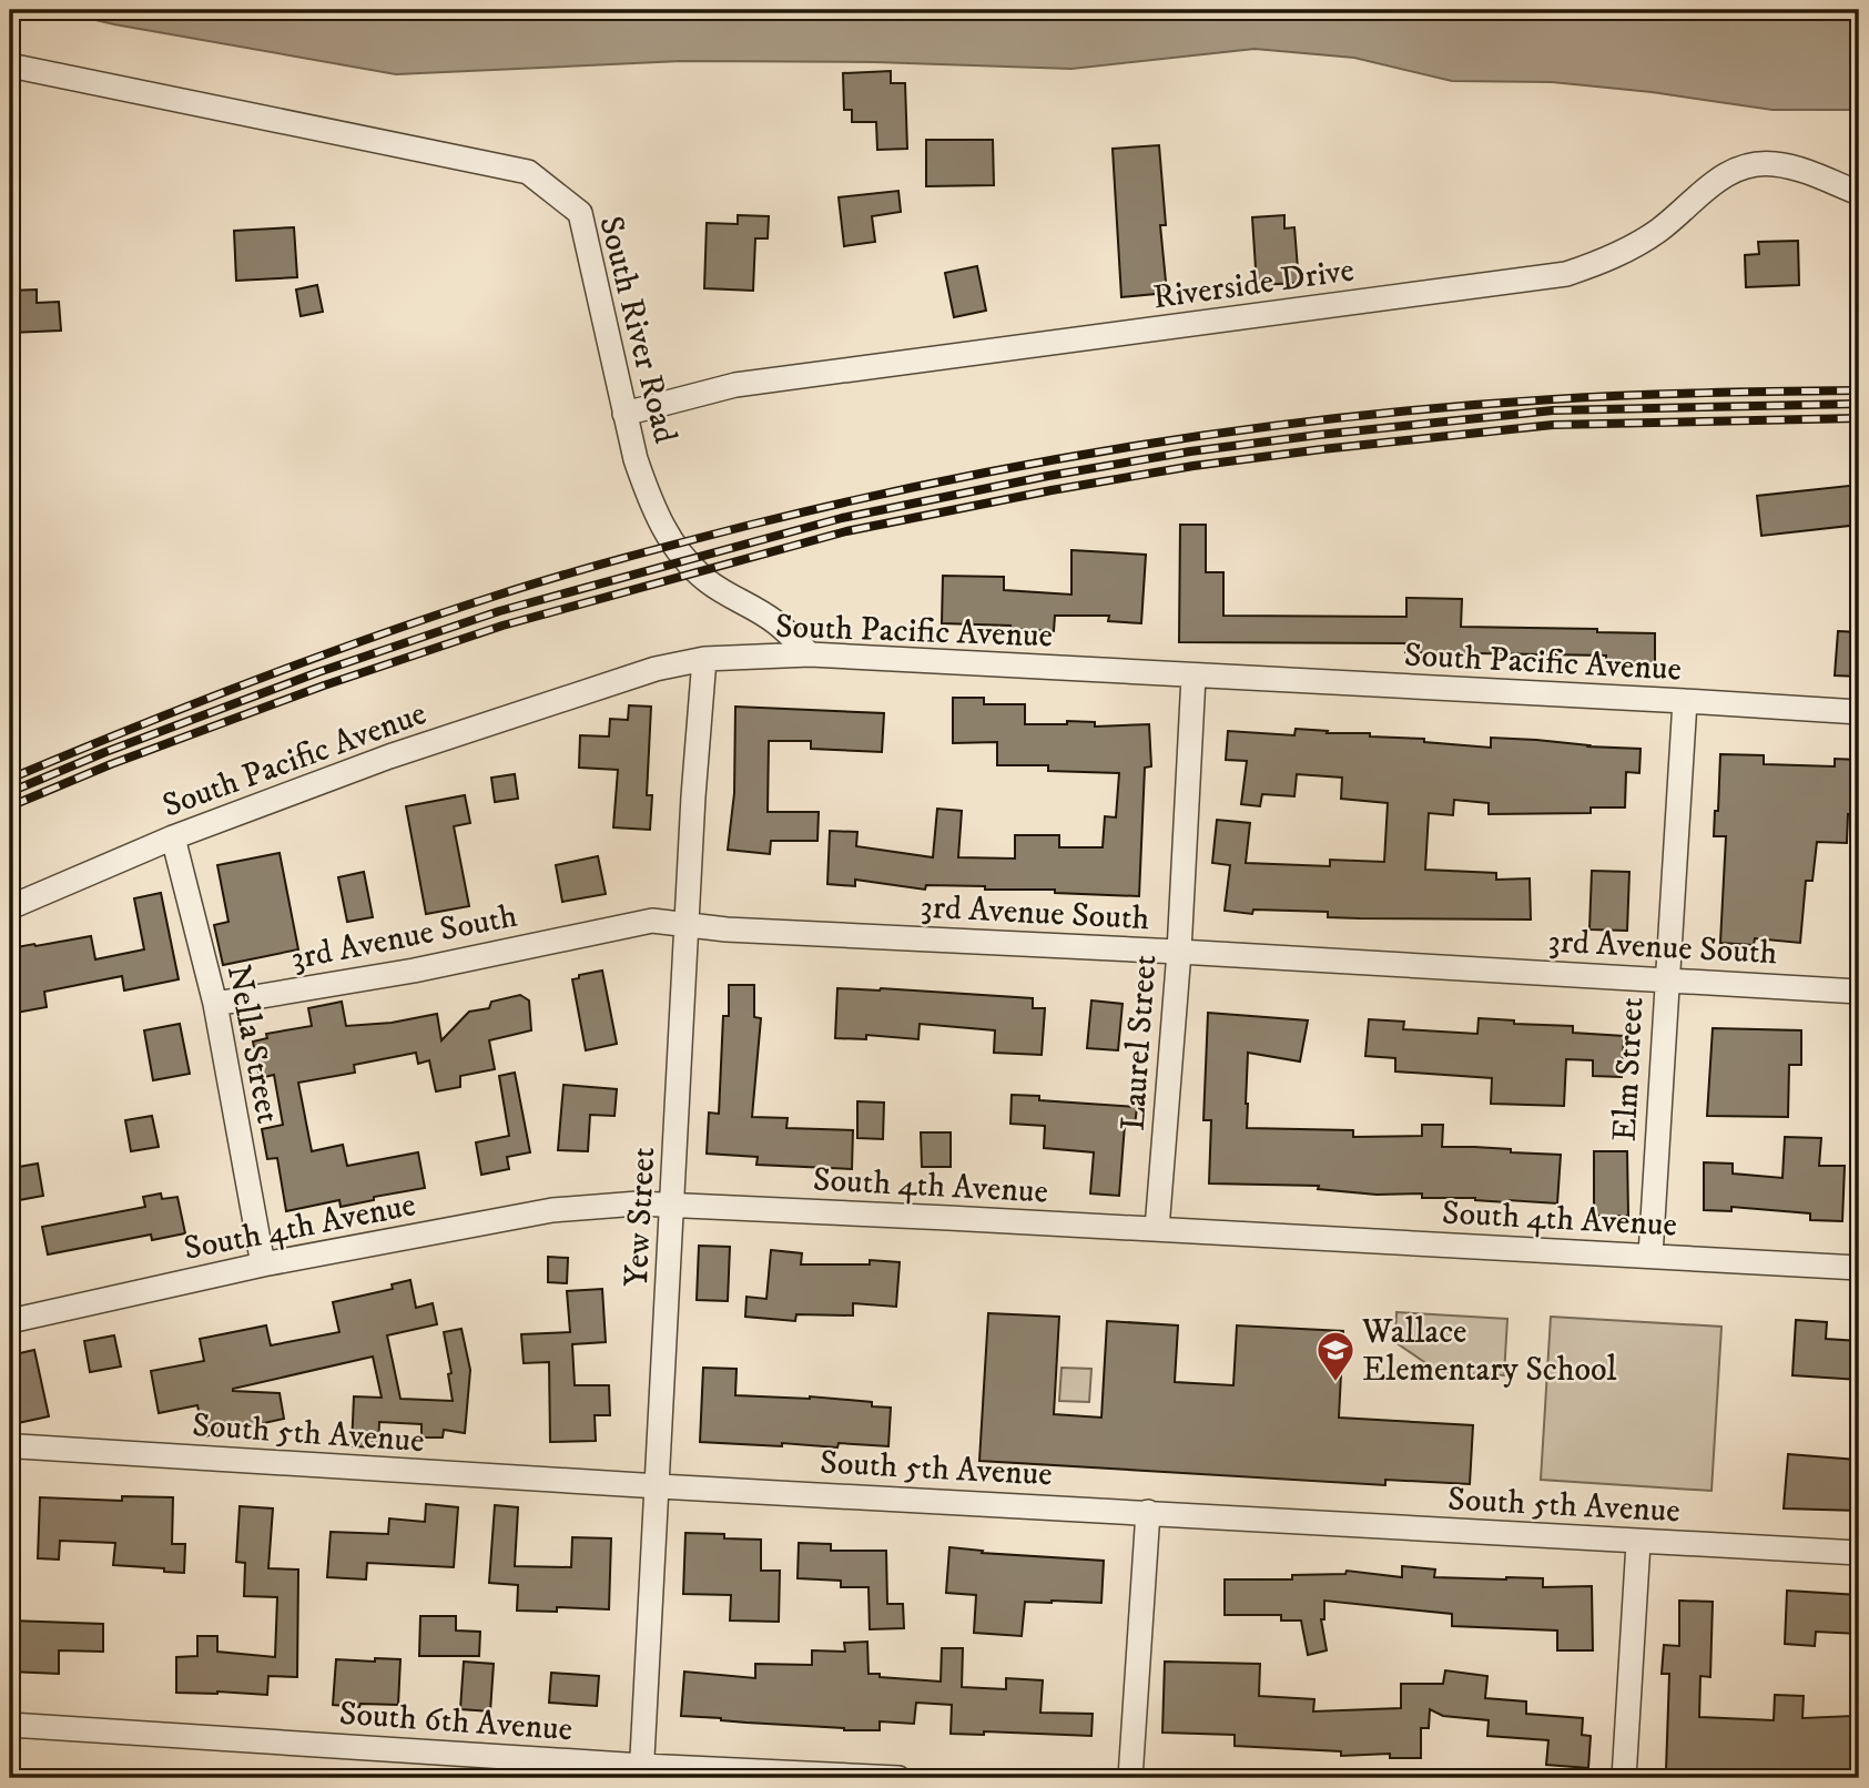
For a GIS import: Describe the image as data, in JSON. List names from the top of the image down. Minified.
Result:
{"streets":{"street":["Riverside Drive","South River Road","South Pacific Avenue","3rd Avenue South","Laurel Street","Nella Street","Elm Street","South 4th Avenue","Yew Street","South 5th Avenue","South 6th Avenue"]},"crossings":[["Riverside Drive","South River Road"],["South River Road","South Pacific Avenue"],["South Pacific Avenue","Laurel Street"],["South Pacific Avenue","Nella Street"],["South Pacific Avenue","Elm Street"],["South Pacific Avenue","Yew Street"],["3rd Avenue South","Laurel Street"],["3rd Avenue South","Nella Street"],["3rd Avenue South","Elm Street"],["3rd Avenue South","Yew Street"],["Laurel Street","South 4th Avenue"],["Nella Street","South 4th Avenue"],["Elm Street","South 4th Avenue"],["South 4th Avenue","Yew Street"],["Yew Street","South 5th Avenue"],["Yew Street","South 6th Avenue"]],"places":{"school or university":["Wallace Elementary School"]}}
